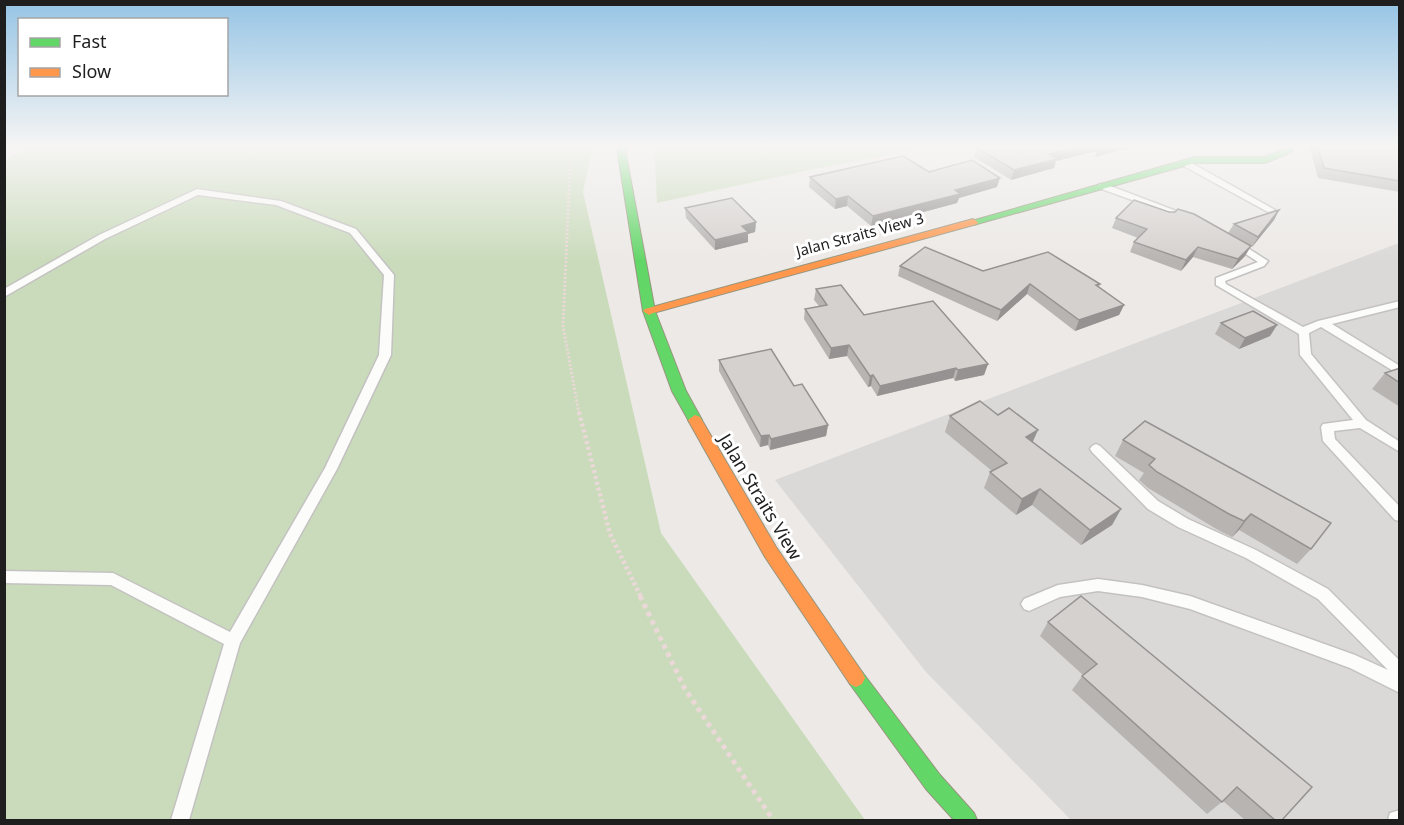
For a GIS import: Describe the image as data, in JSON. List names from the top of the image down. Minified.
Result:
{"streets":{"street":["Jalan Straits View 3","Jalan Straits View"]},"crossings":[["Jalan Straits View 3","Jalan Straits View"]],"legend":["Fast","Slow"]}
